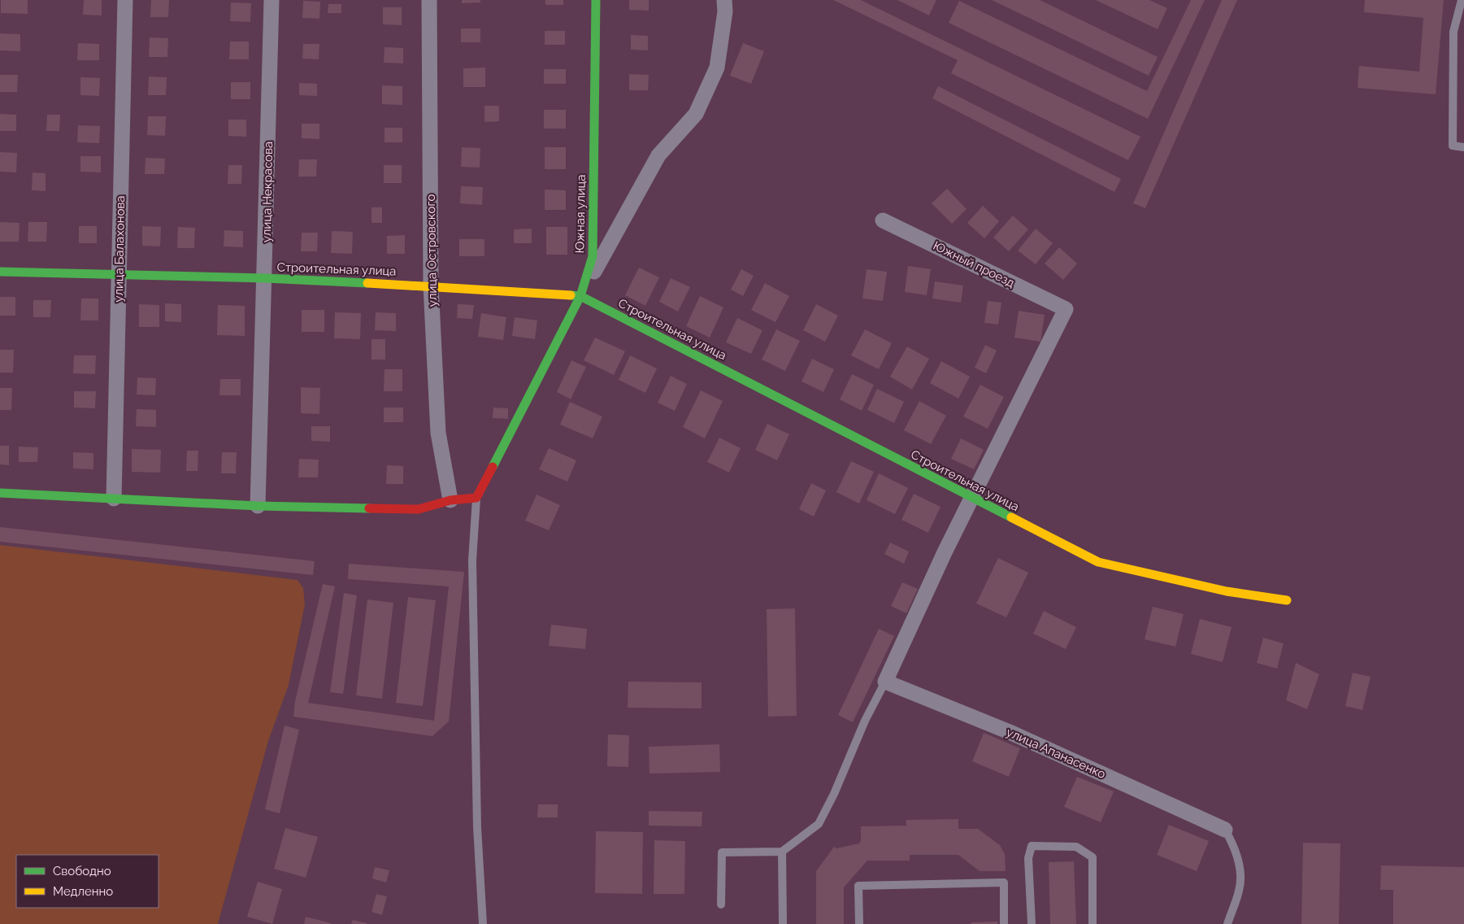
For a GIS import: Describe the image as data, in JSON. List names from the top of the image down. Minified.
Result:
{"streets":{"street":["улица Некрасова","Южная улица","улица Балахонова","улица Островского","Южный проезд","Строительная улица","улица Апанасенко"]},"crossings":[["улица Некрасова","Строительная улица"],["Южная улица","Строительная улица"],["улица Балахонова","Строительная улица"],["улица Островского","Строительная улица"],["Южный проезд","Строительная улица"]],"legend":["Свободно","Медленно"]}
